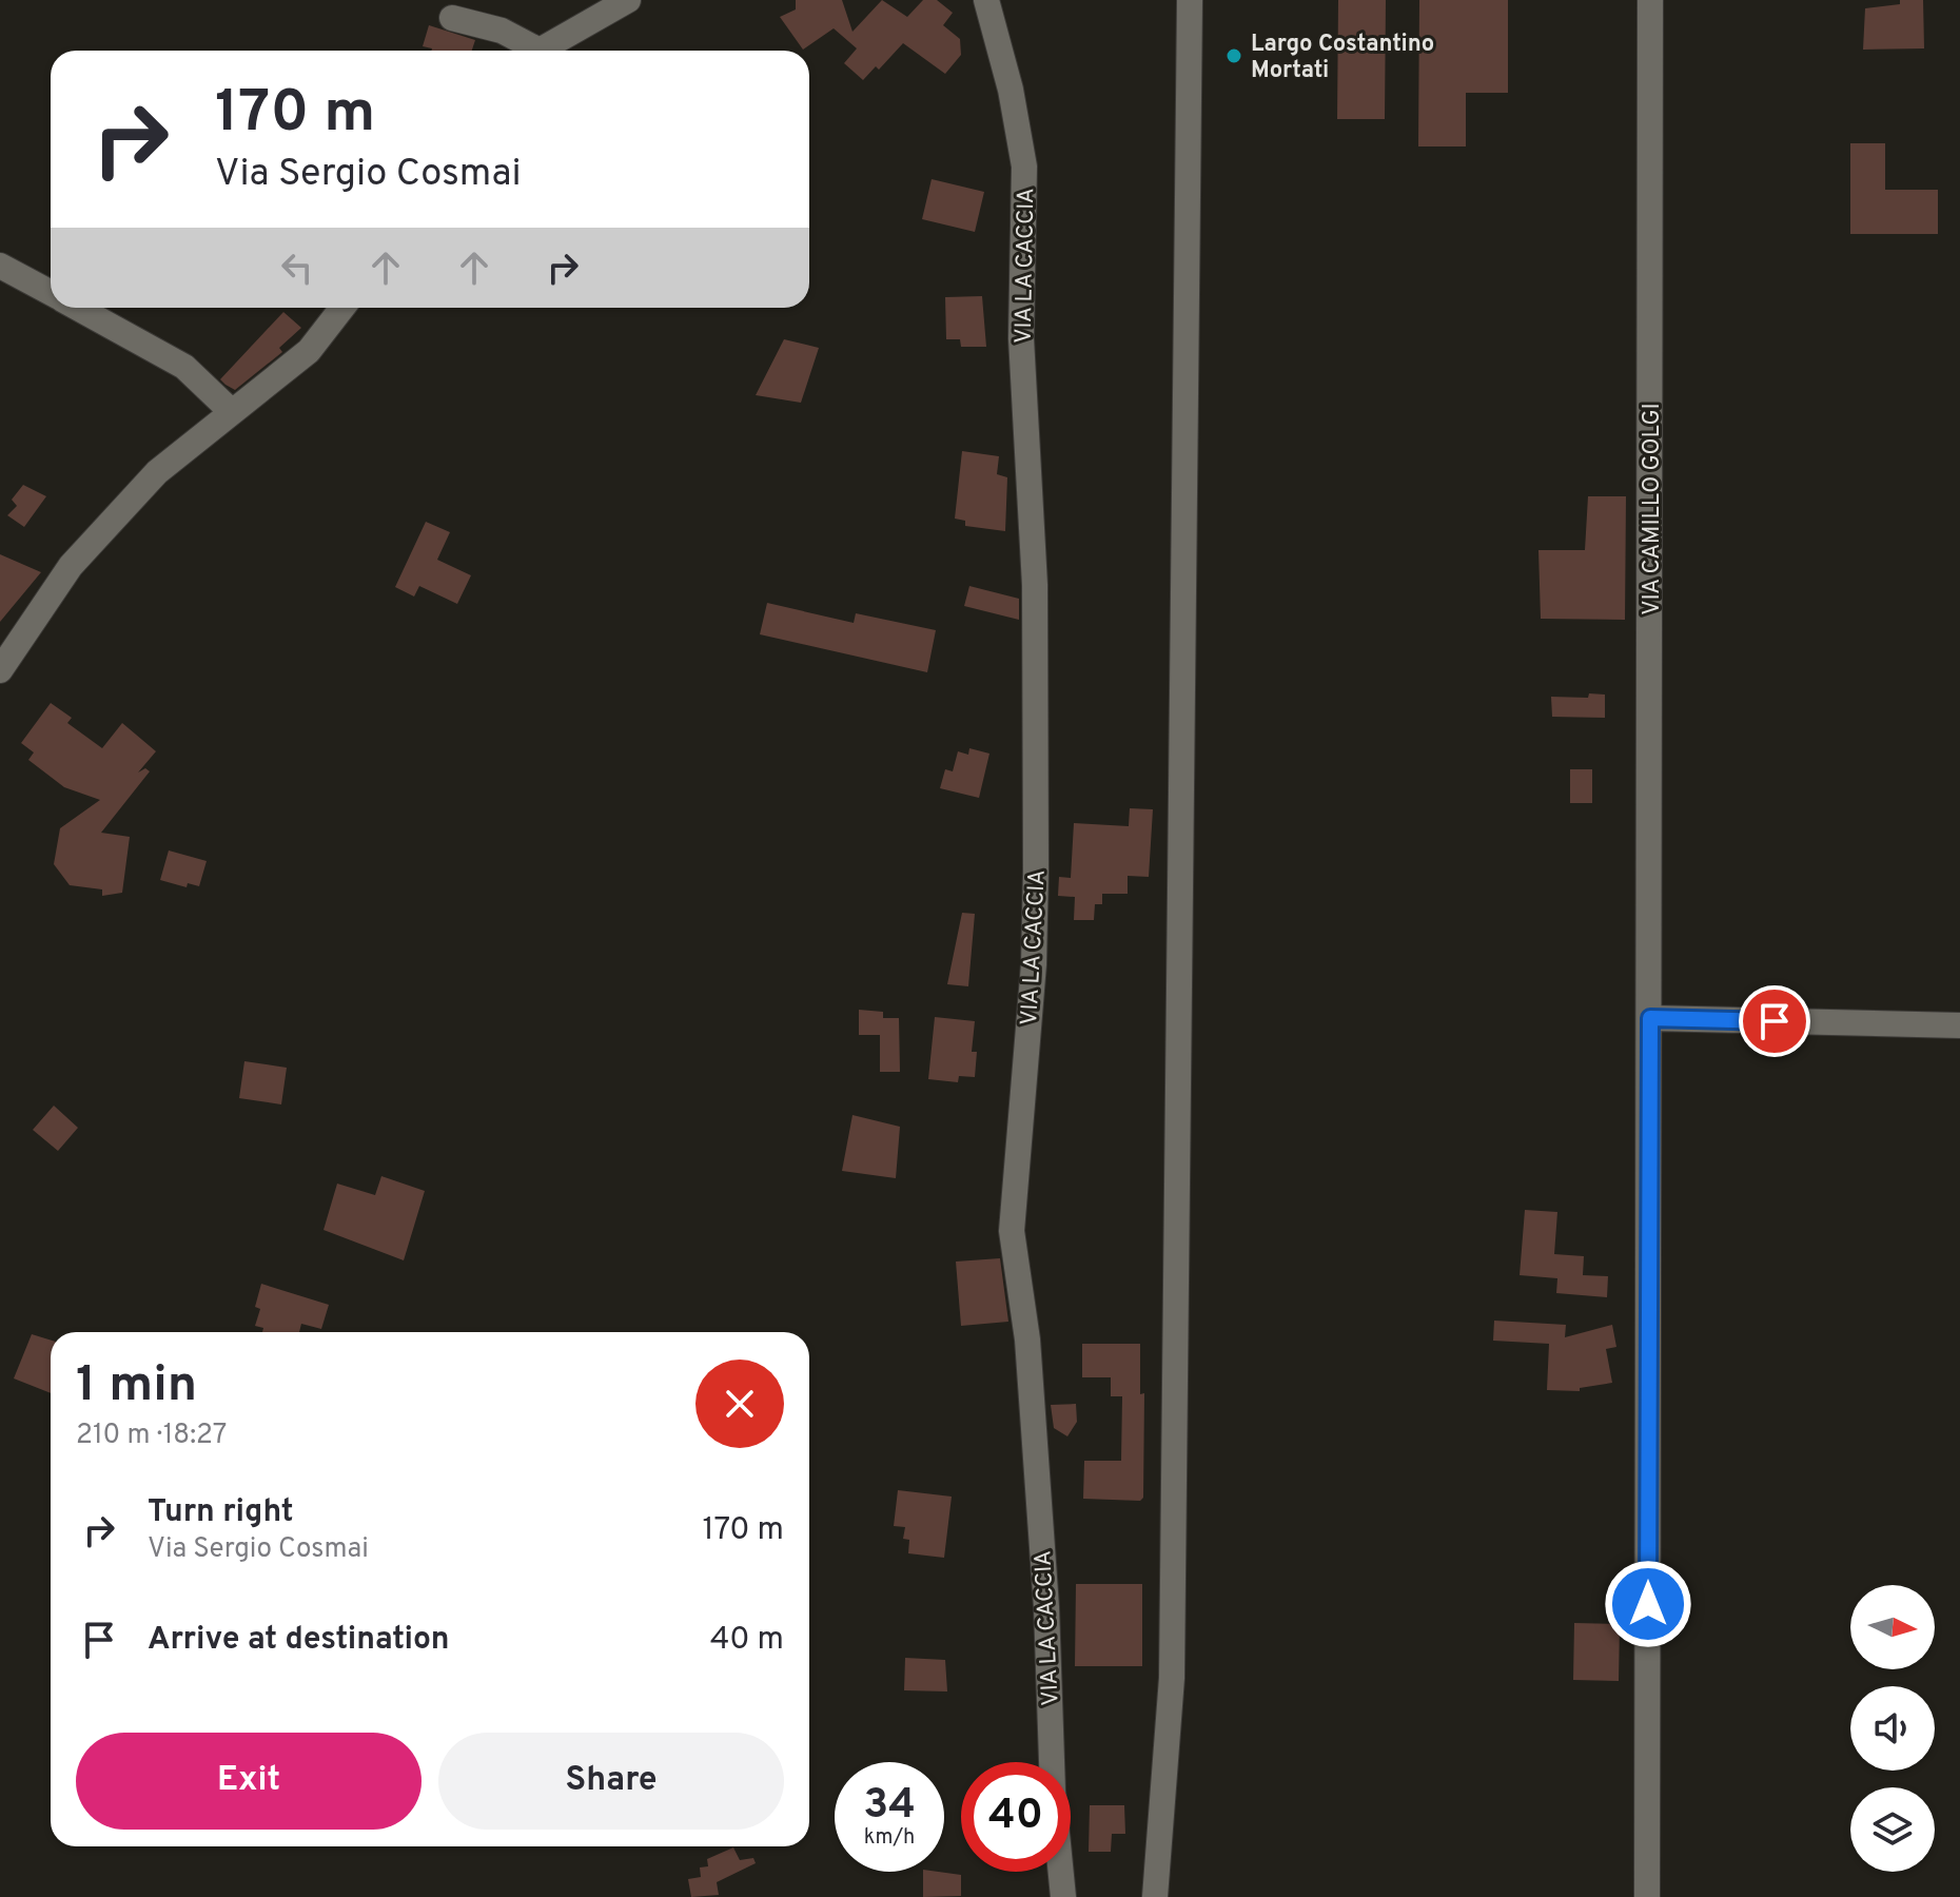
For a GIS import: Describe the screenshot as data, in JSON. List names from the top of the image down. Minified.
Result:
{"streets":{"street":["VIA LA CACCIA","VIA CAMILLO GOLGI"]},"places":["Largo Costantino Mortati"],"north":"right","page":{"turn":["170 m","Via Sergio Cosmai"],"heading":["1 min","210 m · 18:27"],"list":[{"name":"Turn right","note":"Via Sergio Cosmai","value":"170 m"},{"name":"Arrive at destination","value":"40 m"}],"buttons":["Exit","Share"],"speed":"34 km/h","limit":"40"}}
